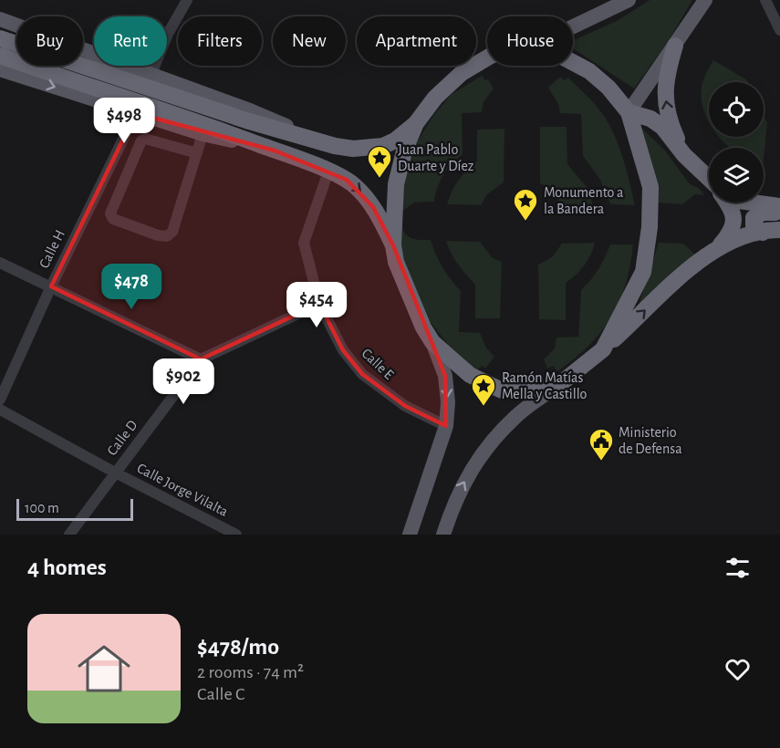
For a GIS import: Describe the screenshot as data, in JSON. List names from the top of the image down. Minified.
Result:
{"streets":{"street":["Calle H","Calle E","Calle D","Calle Jorge Vilalta"]},"crossings":[["Calle E","Calle D"],["Calle D","Calle Jorge Vilalta"]],"places":{"place":["Juan Pablo Duarte y Díez","Monumento a la Bandera","Ramón Matías Mella y Castillo"],"public building":["Ministerio de Defensa"]},"scale_bar":"100 m","page":{"chip":["Buy","Rent","Filters","New","Apartment","House"],"price":["$498","$478","$454","$902"],"scale":"100 m","heading":"4 homes","list":[{"name":"$478/mo","note":"2 rooms · 74 m² · Calle C"}]}}
